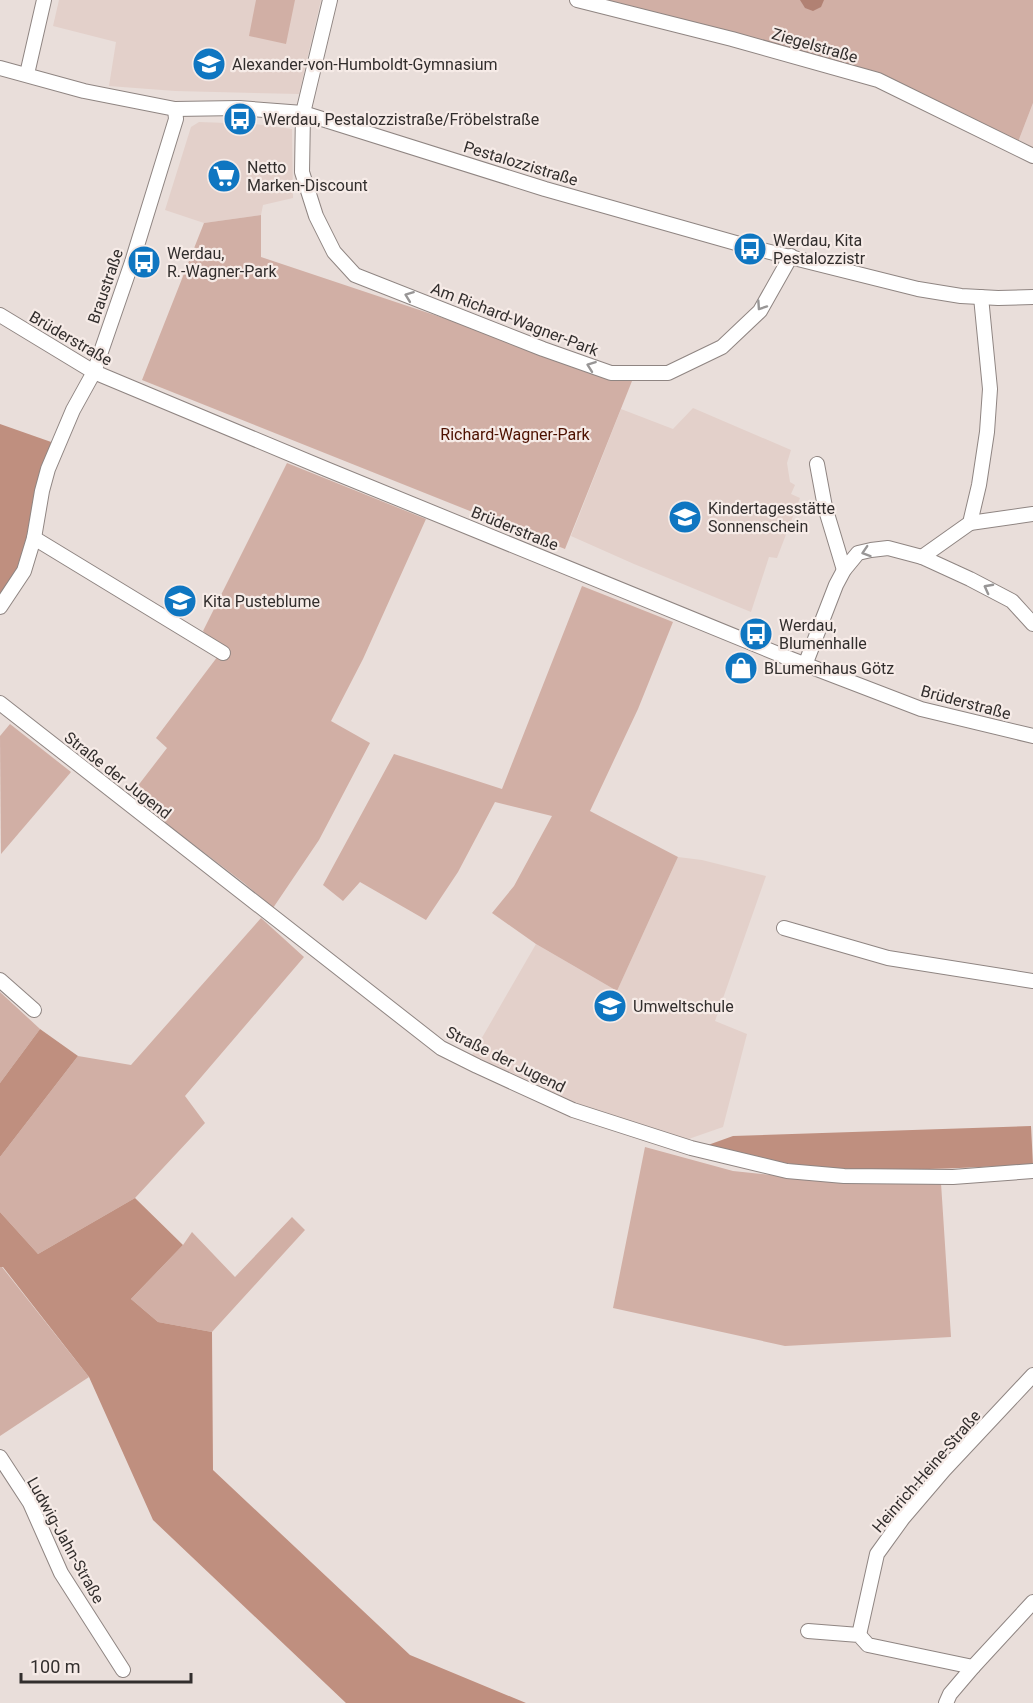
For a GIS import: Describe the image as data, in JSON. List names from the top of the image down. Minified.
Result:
{"streets":{"street":["Ziegelstraße","Pestalozzistraße","Braustraße","Am Richard-Wagner-Park","Brüderstraße","Straße der Jugend","Heinrich-Heine-Straße","Ludwig-Jahn-Straße"]},"crossings":[["Pestalozzistraße","Braustraße"],["Pestalozzistraße","Am Richard-Wagner-Park"],["Braustraße","Brüderstraße"]],"parks":["Richard-Wagner-Park"],"places":{"school or university":["Alexander-von-Humboldt-Gymnasium","Kindertagesstätte Sonnenschein","Kita Pusteblume","Umweltschule"],"bus stop":["Werdau, Pestalozzistraße/Fröbelstraße","Werdau, Kita Pestalozzistr","Werdau, R.-Wagner-Park","Werdau, Blumenhalle"],"supermarket":["Netto Marken-Discount"],"shop":["BLumenhaus Götz"]},"scale_bar":"100 m"}
